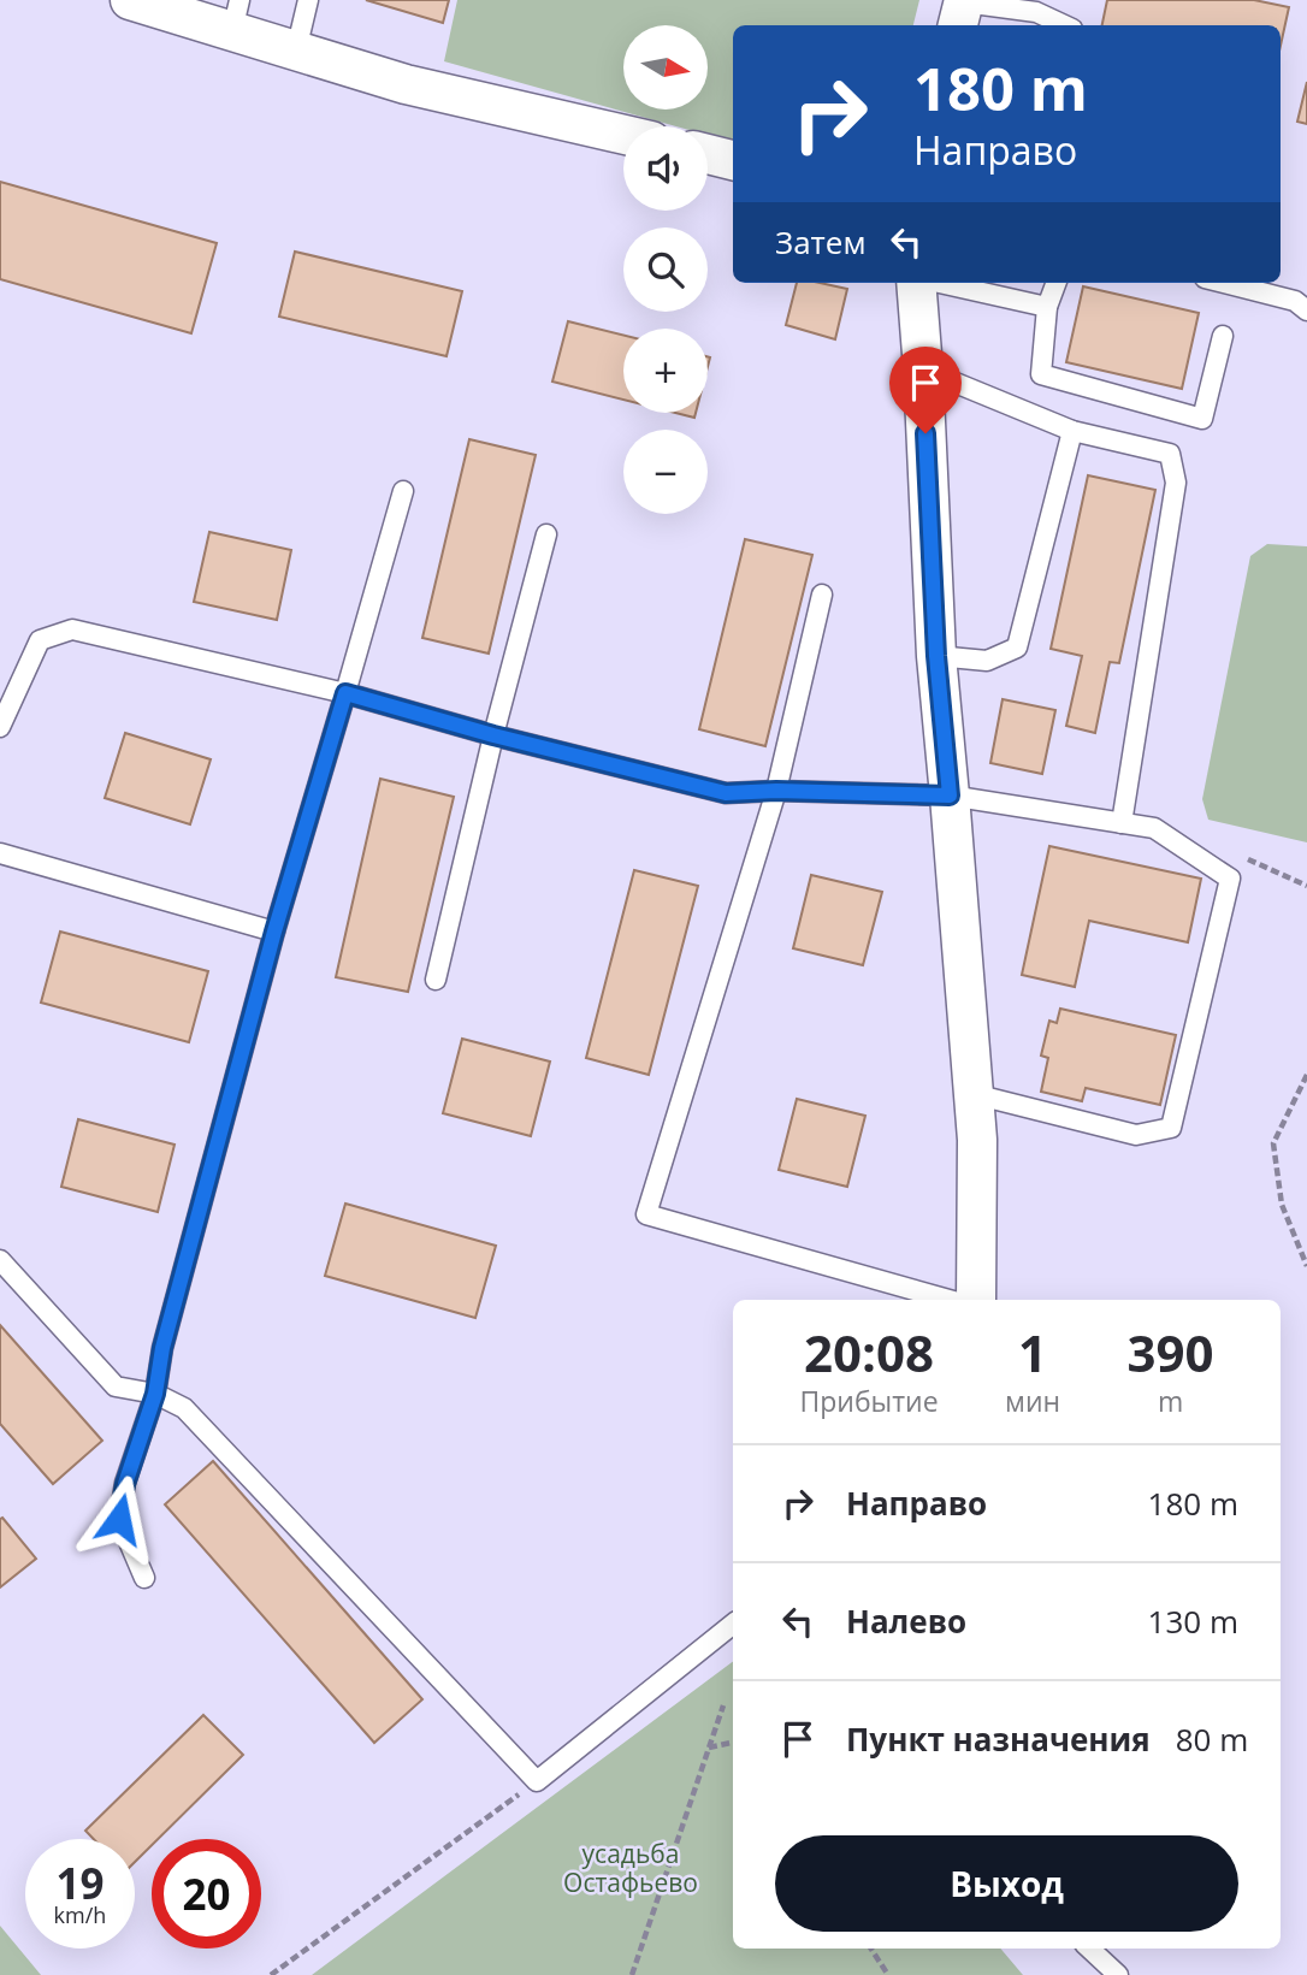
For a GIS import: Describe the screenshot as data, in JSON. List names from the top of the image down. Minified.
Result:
{"parks":["усадьба Остафьево"],"north":"right","page":{"map_buttons":["+","−"],"turn":["180 m","Направо"],"then":"Затем","eta":["20:08","Прибытие","1","мин","390","m"],"list":[{"name":"Направо","value":"180 m"},{"name":"Налево","value":"130 m"},{"name":"Пункт назначения","value":"80 m"}],"buttons":"Выход","speed":"19 km/h","limit":"20"}}
